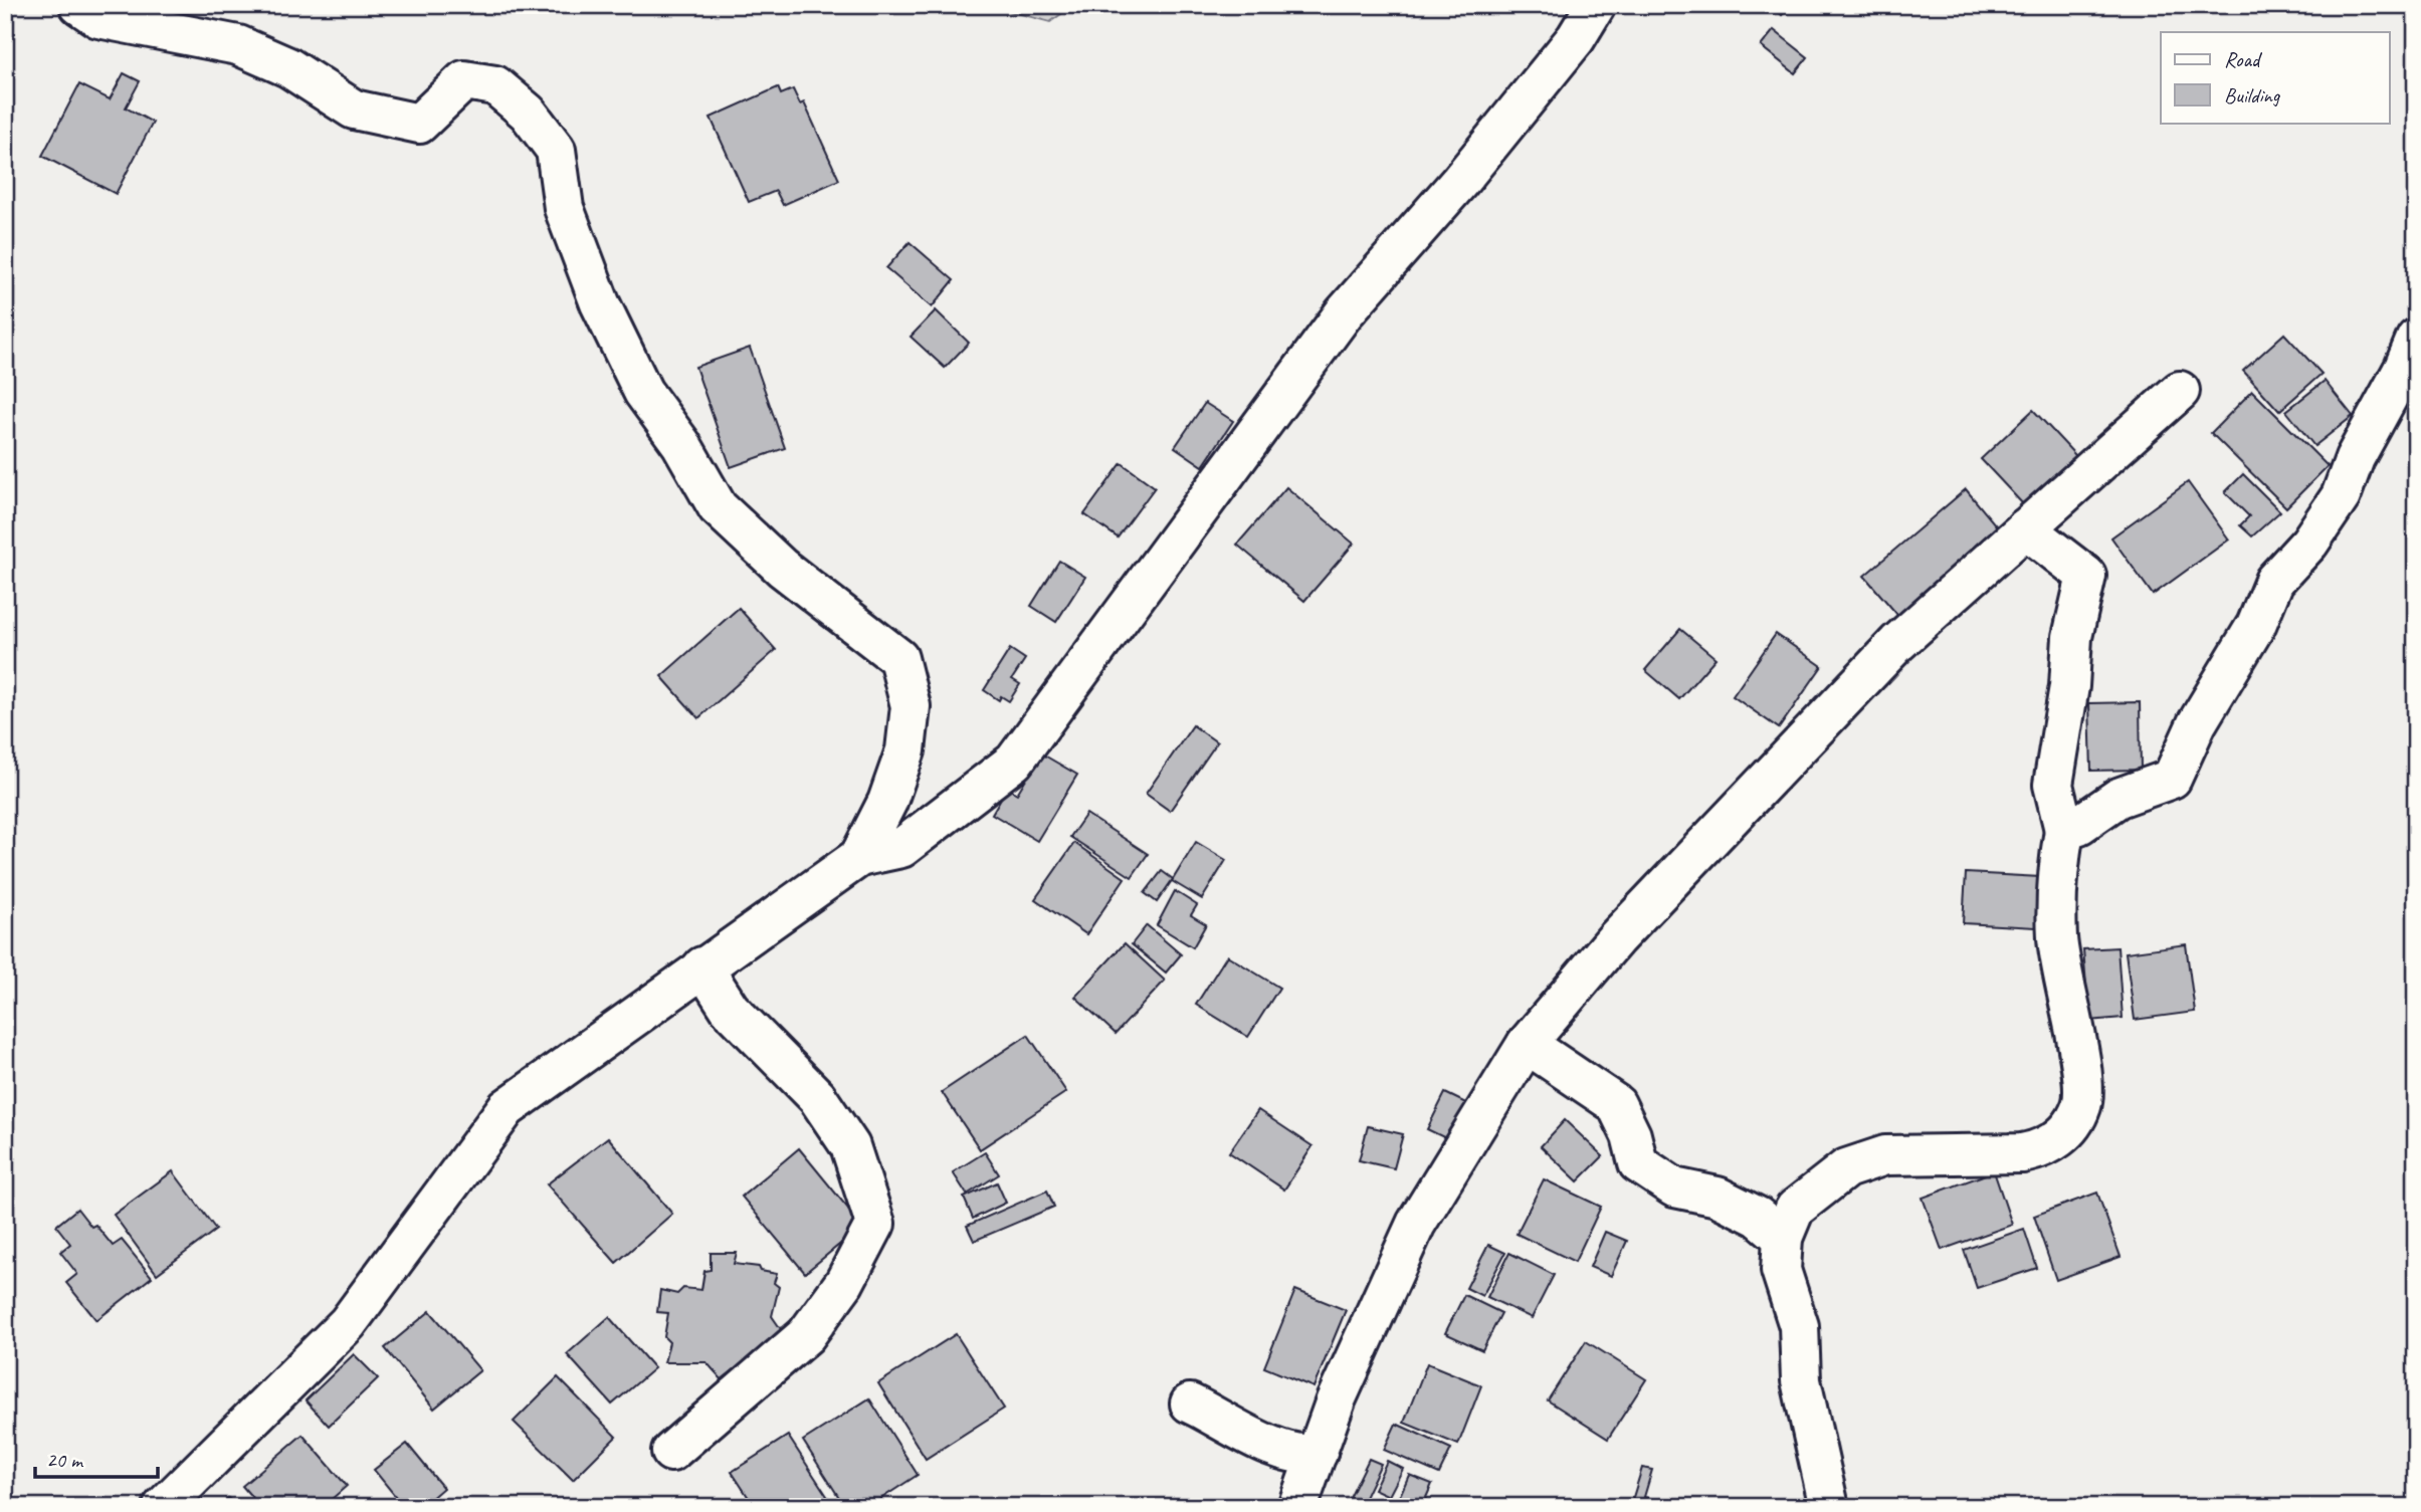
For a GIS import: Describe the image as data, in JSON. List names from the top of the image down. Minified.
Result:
{"legend":["Road","Building"],"scale_bar":"20 m"}
